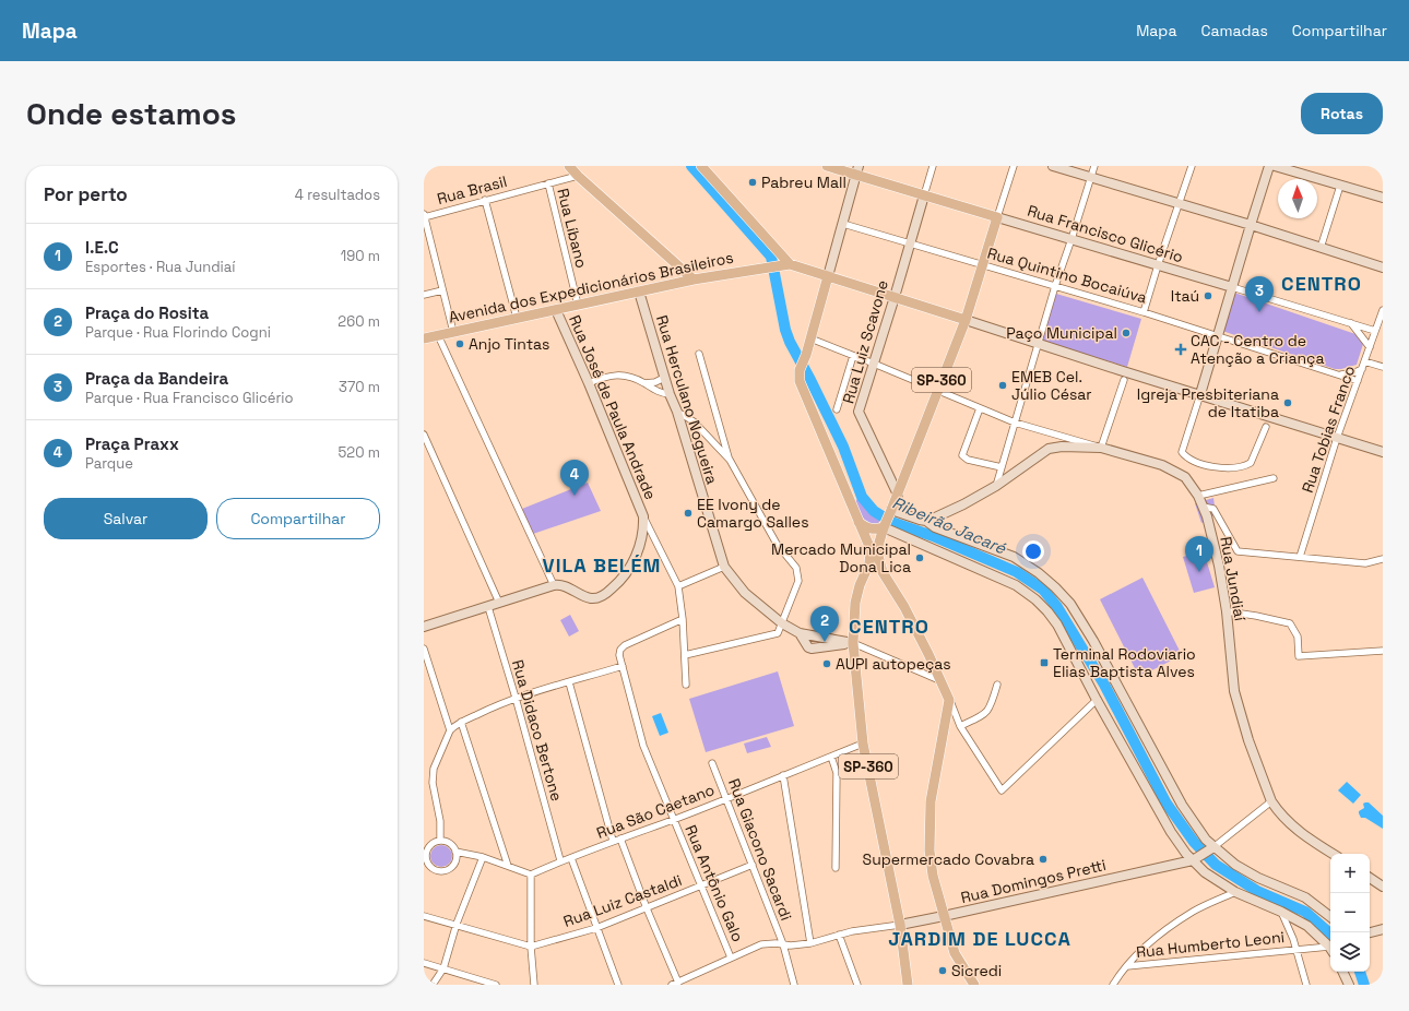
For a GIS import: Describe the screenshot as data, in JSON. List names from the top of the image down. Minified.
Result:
{"streets":{"main road":["Rua Francisco Glicério","Avenida dos Expedicionários Brasileiros","Rua Luiz Scavone","SP-360","Rua Herculano Nogueira","Rua José de Paula Andrade","Rua Jundiaí","Rua Domingos Pretti"],"street":["Rua Brasil","Rua Líbano","Rua Quintino Bocaiúva","Rua Tobias Franco","Rua Didaco Bertone","Rua São Caetano","Rua Giacono Sacardi","Rua Antônio Galo","Rua Luiz Castaldi","Rua Humberto Leoni"]},"crossings":[["Rua Brasil","Rua Líbano"],["Rua Líbano","Avenida dos Expedicionários Brasileiros"],["Rua Francisco Glicério","Rua Luiz Scavone"],["Rua Francisco Glicério","SP-360"],["Rua Francisco Glicério","Rua Tobias Franco"],["Rua Quintino Bocaiúva","Rua Luiz Scavone"],["Rua Quintino Bocaiúva","SP-360"],["Rua Quintino Bocaiúva","Rua Tobias Franco"],["Avenida dos Expedicionários Brasileiros","Rua Herculano Nogueira"],["Avenida dos Expedicionários Brasileiros","Rua José de Paula Andrade"],["Rua Luiz Scavone","SP-360"],["SP-360","Rua Herculano Nogueira"],["SP-360","Rua São Caetano"],["SP-360","Rua Domingos Pretti"],["Rua Jundiaí","Rua Domingos Pretti"],["Rua Didaco Bertone","Rua São Caetano"],["Rua São Caetano","Rua Giacono Sacardi"],["Rua São Caetano","Rua Antônio Galo"],["Rua Giacono Sacardi","Rua Domingos Pretti"],["Rua Giacono Sacardi","Rua Luiz Castaldi"],["Rua Domingos Pretti","Rua Antônio Galo"],["Rua Antônio Galo","Rua Luiz Castaldi"]],"districts":["CENTRO","VILA BELÉM","CENTRO","JARDIM DE LUCCA"],"water":["Ribeirão Jacaré"],"places":{"other":["Pabreu Mall","Itaú","Paço Municipal","Anjo Tintas","EMEB Cel. Júlio César","Igreja Presbiteriana de Itatiba","EE Ivony de Camargo Salles","Mercado Municipal Dona Lica","AUPI autopeças","Supermercado Covabra","Sicredi"],"health":["CAC - Centro de Atenção a Criança"],"transit":["Terminal Rodoviario Elias Baptista Alves"]},"north":"top","page":{"header":"Mapa","nav":["Mapa","Camadas","Compartilhar"],"buttons":["Rotas",["Salvar","Compartilhar"]],"title":"Onde estamos","heading":["Por perto","4 resultados"],"list":[{"mark":"1","name":"I.E.C","note":"Esportes · Rua Jundiaí","value":"190 m"},{"mark":"2","name":"Praça do Rosita","note":"Parque · Rua Florindo Cogni","value":"260 m"},{"mark":"3","name":"Praça da Bandeira","note":"Parque · Rua Francisco Glicério","value":"370 m"},{"mark":"4","name":"Praça Praxx","note":"Parque","value":"520 m"}],"pins":["3","4","1","2"],"map_buttons":["+","−"]}}
